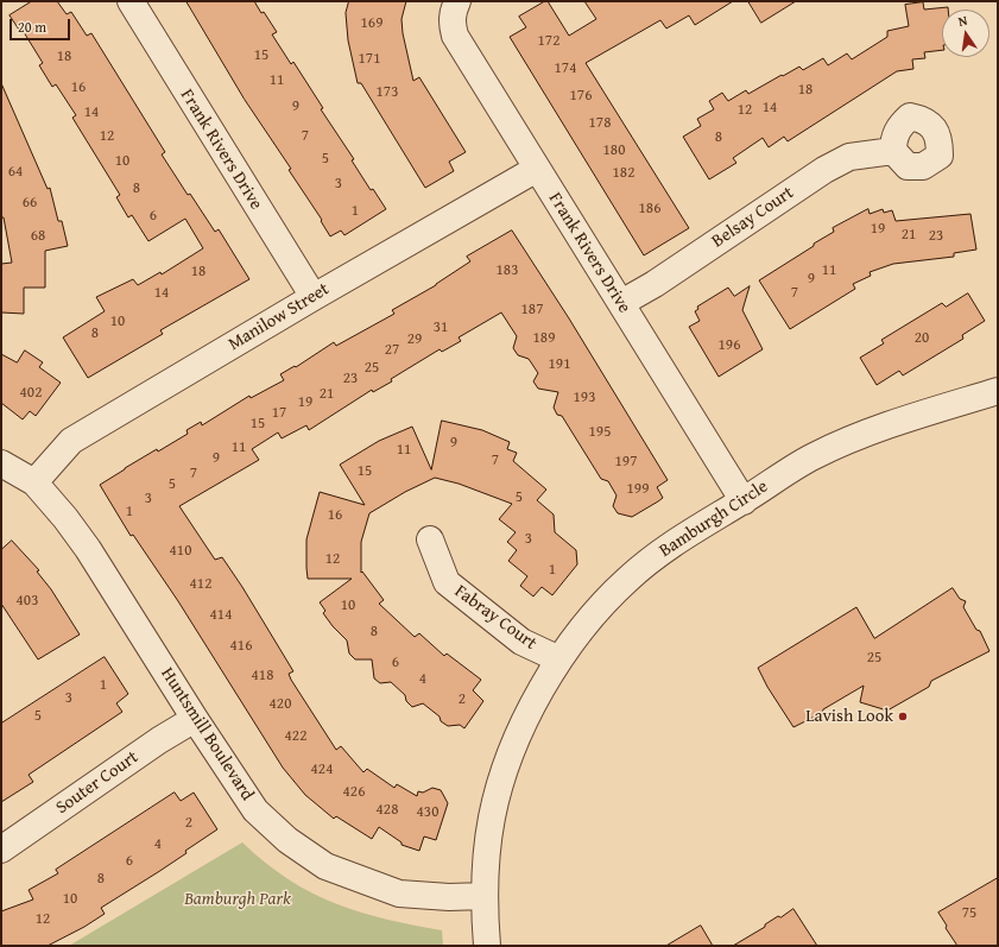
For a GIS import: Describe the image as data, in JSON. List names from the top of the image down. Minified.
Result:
{"streets":{"street":["Frank Rivers Drive","Belsay Court","Manilow Street","Bamburgh Circle","Fabray Court","Huntsmill Boulevard","Souter Court"]},"crossings":[["Frank Rivers Drive","Belsay Court"],["Frank Rivers Drive","Manilow Street"],["Frank Rivers Drive","Bamburgh Circle"],["Manilow Street","Huntsmill Boulevard"],["Bamburgh Circle","Fabray Court"],["Bamburgh Circle","Huntsmill Boulevard"],["Huntsmill Boulevard","Souter Court"]],"parks":["Bamburgh Park"],"places":["Lavish Look"],"house_numbers":["169","172","15","18","171","174","11","16","18","173","176","9","14","12","14","178","12","7","8","180","5","10","64","182","3","8","66","186","1","6","19","21","68","23","183","11","18","9","14","7","187","10","31","8","189","20","29","196","27","191","25","23","402","21","193","19","17","15","195","9","11","11","9","7","197","15","7","5","199","5","3","1","16","3","410","12","1","412","403","10","414","8","416","25","6","418","4","1","3","2","420","5","422","424","426","428","430","2","4","6","8","10","75","12"],"scale_bar":"20 m","north":"top"}
